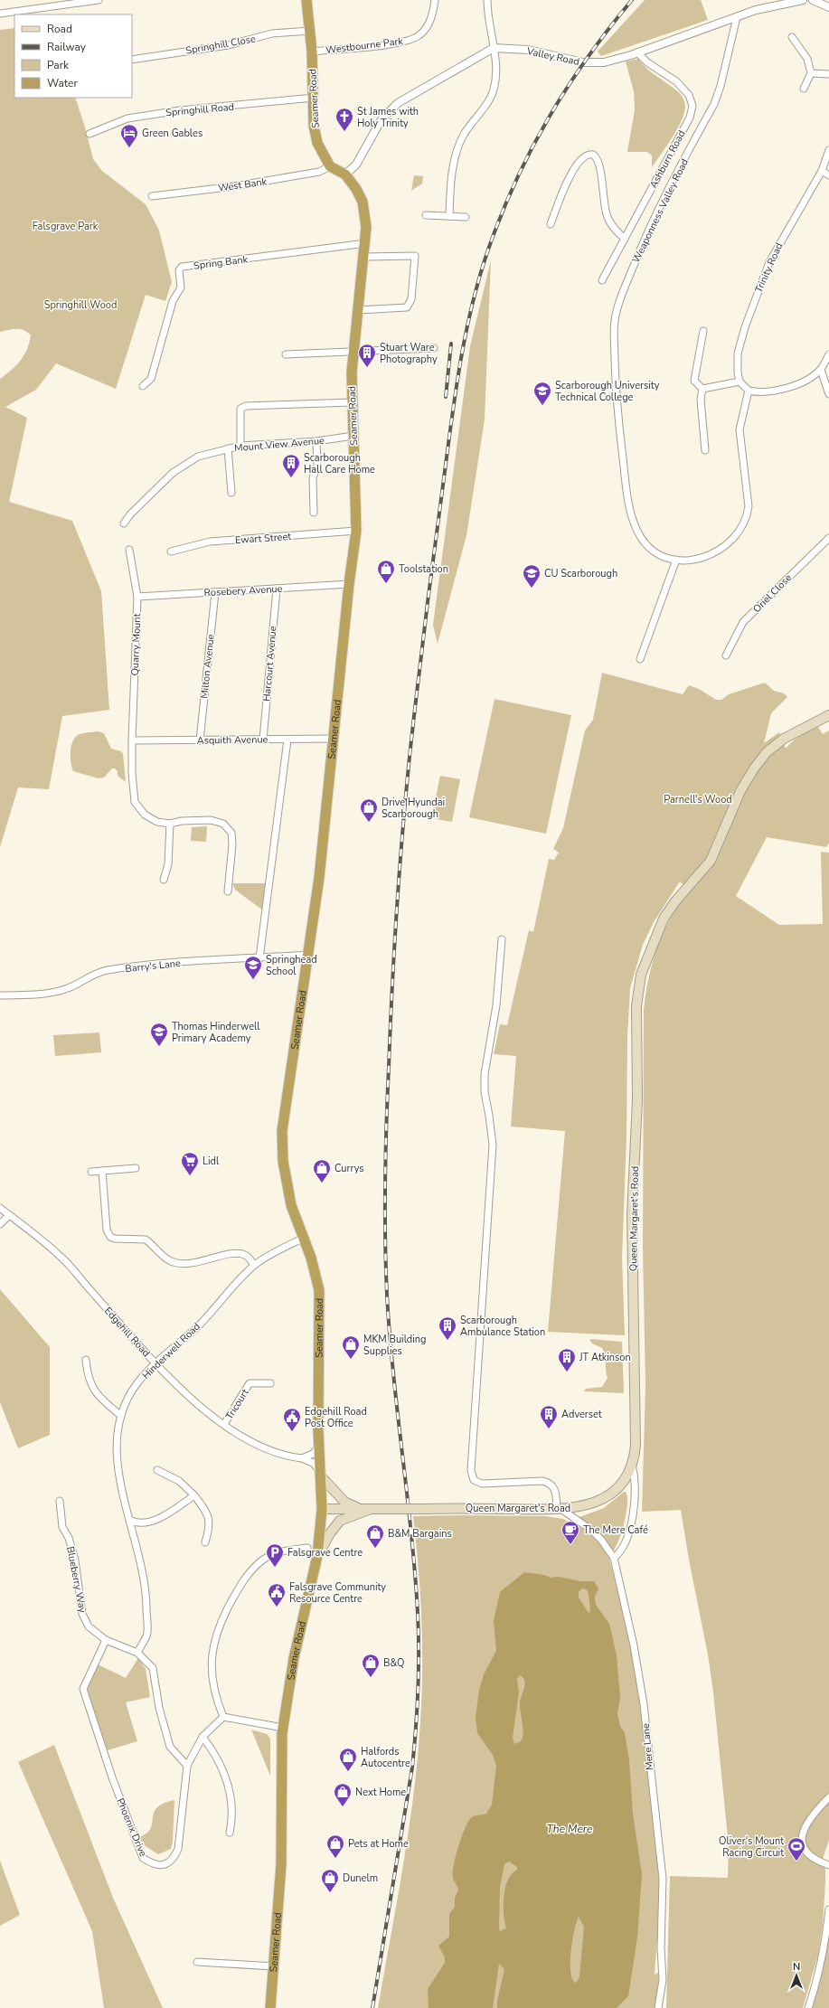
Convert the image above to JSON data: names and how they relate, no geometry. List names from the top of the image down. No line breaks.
{"streets":{"highway":["Seamer Road"],"main road":["Queen Margaret's Road"],"street":["Springhill Close","Westbourne Park","Valley Road","Springhill Road","Ashburn Road","West Bank","Weaponness Valley Road","Spring Bank","Trinity Road","Mount View Avenue","Ewart Street","Rosebery Avenue","Oriel Close","Quarry Mount","Harcourt Avenue","Milton Avenue","Asquith Avenue","Barry's Lane","Edgehill Road","Hinderwell Road","Tricourt","Blueberry Way","Mere Lane","Phoenix Drive"]},"crossings":[["Springhill Close","Seamer Road"],["Westbourne Park","Seamer Road"],["Valley Road","Ashburn Road"],["Valley Road","Weaponness Valley Road"],["Seamer Road","Springhill Road"],["Seamer Road","West Bank"],["Seamer Road","Spring Bank"],["Seamer Road","Mount View Avenue"],["Seamer Road","Ewart Street"],["Seamer Road","Rosebery Avenue"],["Seamer Road","Asquith Avenue"],["Seamer Road","Barry's Lane"],["Seamer Road","Queen Margaret's Road"],["Seamer Road","Edgehill Road"],["Seamer Road","Hinderwell Road"],["Rosebery Avenue","Quarry Mount"],["Rosebery Avenue","Harcourt Avenue"],["Rosebery Avenue","Milton Avenue"],["Quarry Mount","Asquith Avenue"],["Harcourt Avenue","Asquith Avenue"],["Milton Avenue","Asquith Avenue"],["Queen Margaret's Road","Mere Lane"],["Edgehill Road","Hinderwell Road"],["Edgehill Road","Tricourt"],["Hinderwell Road","Blueberry Way"],["Blueberry Way","Phoenix Drive"]],"water":["The Mere"],"parks":["Falsgrave Park","Springhill Wood","Parnell's Wood"],"places":{"church":["St James with Holy Trinity"],"hotel":["Green Gables"],"building":["Stuart Ware Photography","Scarborough Hall Care Home","Scarborough Ambulance Station","JT Atkinson","Adverset"],"school or university":["Scarborough University Technical College","CU Scarborough","Springhead School","Thomas Hinderwell Primary Academy"],"shop":["Toolstation","Drive Hyundai Scarborough","Currys","MKM Building Supplies","B&M Bargains","B&Q","Halfords Autocentre","Next Home","Pets at Home","Dunelm"],"supermarket":["Lidl"],"public building":["Edgehill Road Post Office","Falsgrave Community Resource Centre"],"cafe":["The Mere Café"],"parking":["Falsgrave Centre"],"sports":["Oliver's Mount Racing Circuit"]},"legend":["Road","Railway","Park","Water"],"north":"top"}
